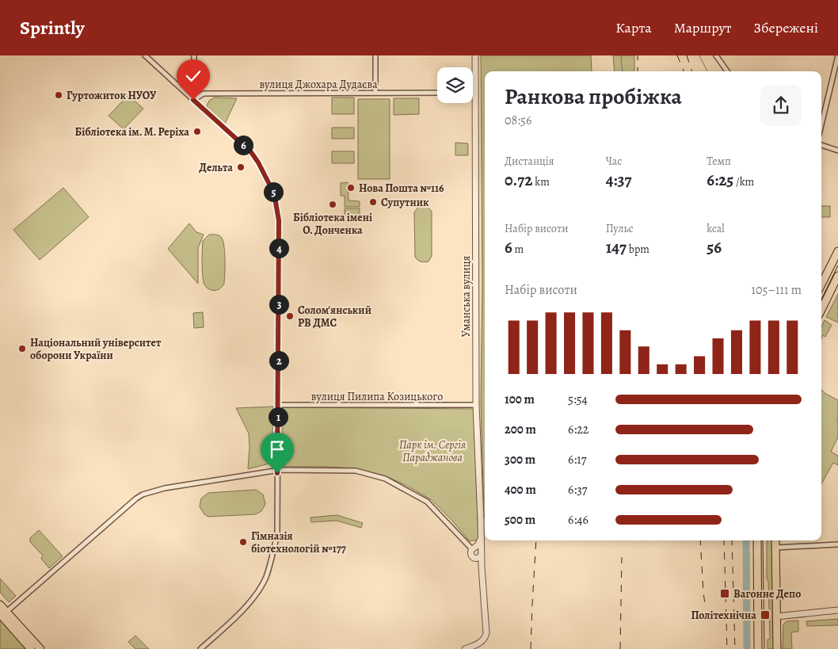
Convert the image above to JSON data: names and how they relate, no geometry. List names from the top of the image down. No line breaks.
{"streets":{"street":["вулиця Джохара Дудаєва","Уманська вулиця","вулиця Пилипа Козицького"]},"crossings":[["Уманська вулиця","вулиця Пилипа Козицького"]],"parks":["Парк ім. Сергія Параджанова"],"places":{"other":["Гуртожиток НУОУ","Бібліотека ім. М. Реріха","Дельта","Нова Пошта №116","Супутник","Бібліотека імені О. Донченка","Солом'янський РВ ДМС","Національний університет оборони України","Гімназія біотехнологій №177"],"transit":["Вагонне Депо","Політехнічна"]},"page":{"header":"Sprintly","nav":["Карта","Маршрут","Збережені"],"heading":["Ранкова пробіжка","08:56"],"pins":["6","5","4","3","2","1"],"stats":[["Дистанція","0.72 km"],["Час","4:37"],["Темп","6:25 /km"],["Набір висоти","6 m"],["Пульс","147 bpm"],["kcal","56"]],"chart":["Набір висоти","105–111 m"],"list":[{"name":"100 m","note":"5:54"},{"name":"200 m","note":"6:22"},{"name":"300 m","note":"6:17"},{"name":"400 m","note":"6:37"},{"name":"500 m","note":"6:46"}]}}
